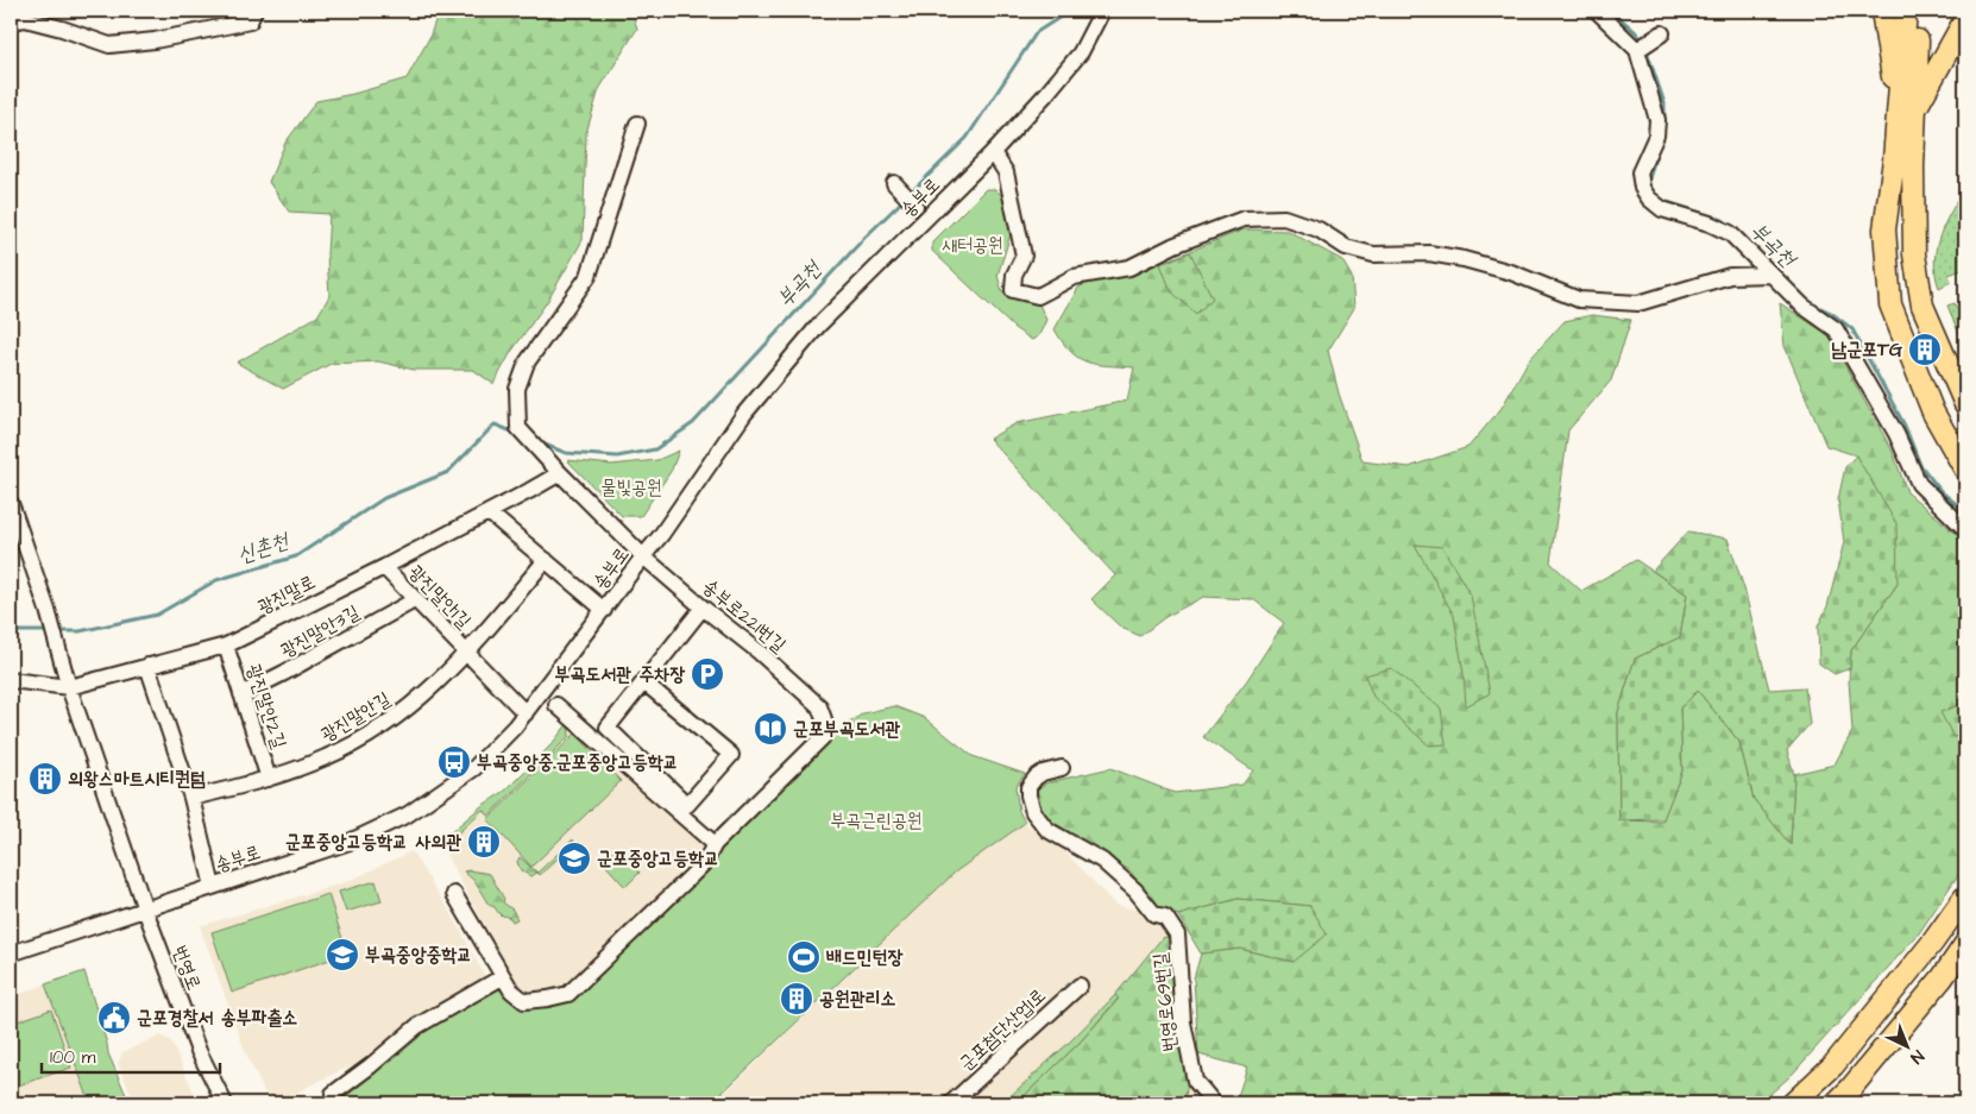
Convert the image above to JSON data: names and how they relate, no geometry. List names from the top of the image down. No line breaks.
{"streets":{"street":["송부로","광진말로","광진말안1길","송부로221번길","광진말안3길","광진말안2길","광진말안길","번영로","번영로69번길","군포첨단산업1로"]},"crossings":[["송부로","광진말안1길"],["송부로","송부로221번길"],["송부로","번영로"],["광진말로","광진말안1길"],["광진말로","송부로221번길"],["광진말로","광진말안2길"],["광진말로","번영로"],["광진말안1길","광진말안3길"],["광진말안1길","광진말안길"],["광진말안3길","광진말안2길"],["광진말안2길","광진말안길"]],"water":["부곡천","신촌천"],"parks":["새터공원","물빛공원","부곡근린공원"],"places":{"building":["남군포TG","의왕스마트시티퀀텀","군포중앙고등학교 사의관","공원관리소"],"parking":["부곡도서관 주차장"],"library":["군포부곡도서관"],"bus stop":["부곡중앙중.군포중앙고등학교"],"school or university":["군포중앙고등학교","부곡중앙중학교"],"sports":["배드민턴장"],"public building":["군포경찰서 송부파출소"]},"scale_bar":"100 m","north":"bottom right"}
